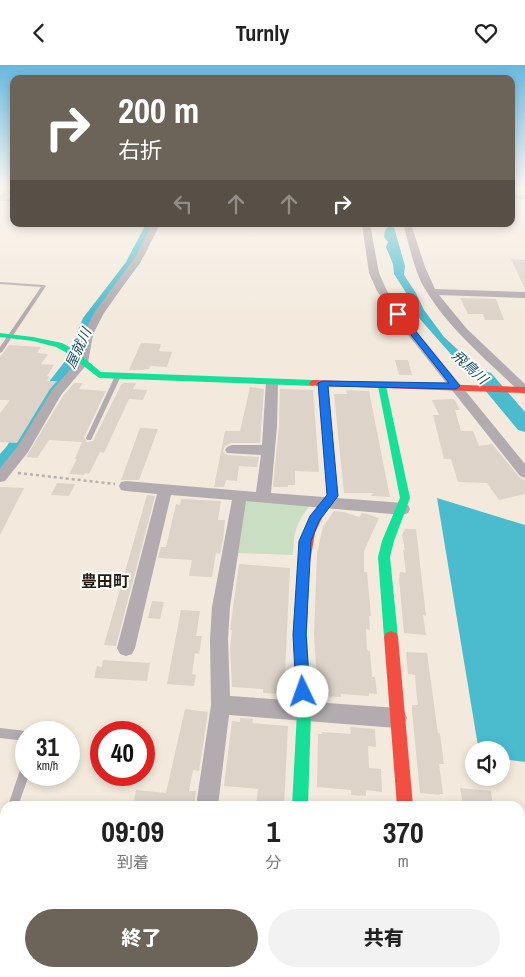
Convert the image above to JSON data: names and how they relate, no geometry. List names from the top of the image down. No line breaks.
{"districts":["豊田町"],"water":["屋就川","飛鳥川"],"page":{"header":"Turnly","turn":["200 m","右折"],"speed":"31 km/h","limit":"40","eta":["09:09","到着","1","分","370","m"],"buttons":["終了","共有"]}}
